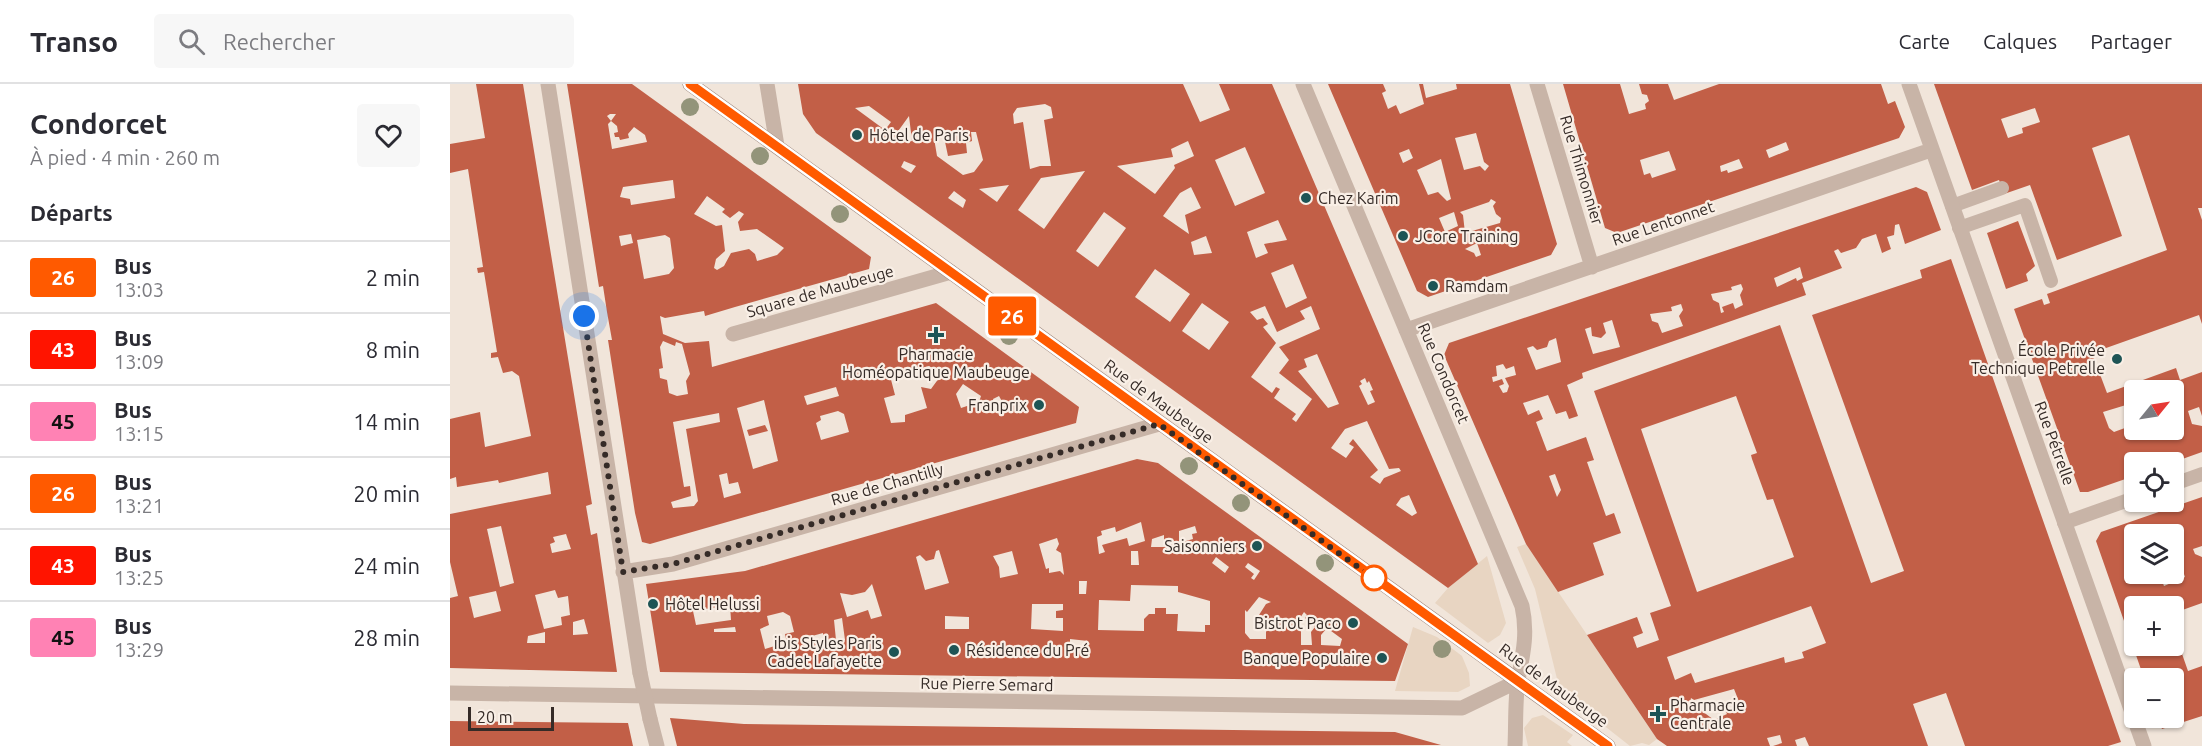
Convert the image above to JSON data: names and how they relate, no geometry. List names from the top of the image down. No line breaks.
{"streets":{"main road":["Rue de Maubeuge"],"street":["Rue Thimonnier","Rue Lentonnet","Square de Maubeuge","Rue Condorcet","Rue Pétrelle","Rue de Chantilly","Rue Pierre Semard"]},"crossings":[["Rue Thimonnier","Rue Lentonnet"],["Rue Lentonnet","Rue Condorcet"],["Rue Lentonnet","Rue Pétrelle"],["Square de Maubeuge","Rue de Maubeuge"],["Rue Condorcet","Rue de Maubeuge"],["Rue Condorcet","Rue Pierre Semard"],["Rue de Maubeuge","Rue de Chantilly"],["Rue de Maubeuge","Rue Pierre Semard"]],"places":{"other":["Hôtel de Paris","Chez Karim","JCore Training","Ramdam","École Privée Technique Petrelle","Franprix","Saisonniers","Hôtel Helussi","Bistrot Paco","Résidence du Pré","ibis Styles Paris Cadet Lafayette","Banque Populaire"],"health":["Pharmacie Homéopatique Maubeuge","Pharmacie Centrale"]},"lines":["bus line 26"],"scale_bar":"20 m","north":"top right","page":{"header":"Transo","search":"Rechercher","nav":["Carte","Calques","Partager"],"heading":[["Condorcet","À pied · 4 min · 260 m"],"Départs"],"on_map":"26","list":[{"mark":"26","name":"Bus","note":"13:03","value":"2 min"},{"mark":"43","name":"Bus","note":"13:09","value":"8 min"},{"mark":"45","name":"Bus","note":"13:15","value":"14 min"},{"mark":"26","name":"Bus","note":"13:21","value":"20 min"},{"mark":"43","name":"Bus","note":"13:25","value":"24 min"},{"mark":"45","name":"Bus","note":"13:29","value":"28 min"}],"map_buttons":["+","−"],"scale":"20 m"}}
